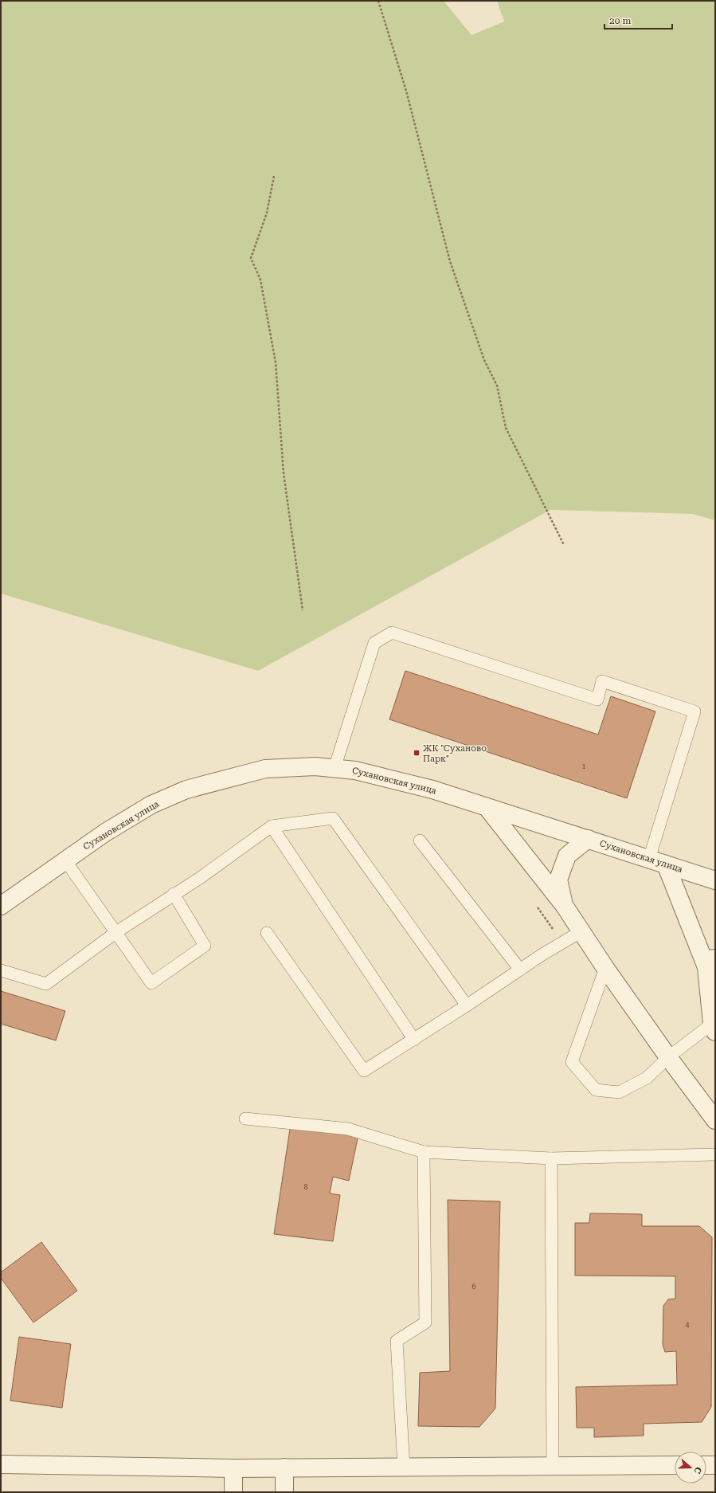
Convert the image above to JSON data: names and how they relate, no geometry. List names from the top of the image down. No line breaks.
{"streets":{"street":["Сухановская улица"]},"places":{"transit":["ЖК \"Суханово Парк\""]},"house_numbers":["1","8","6","4"],"scale_bar":"20 m","north":"right"}
